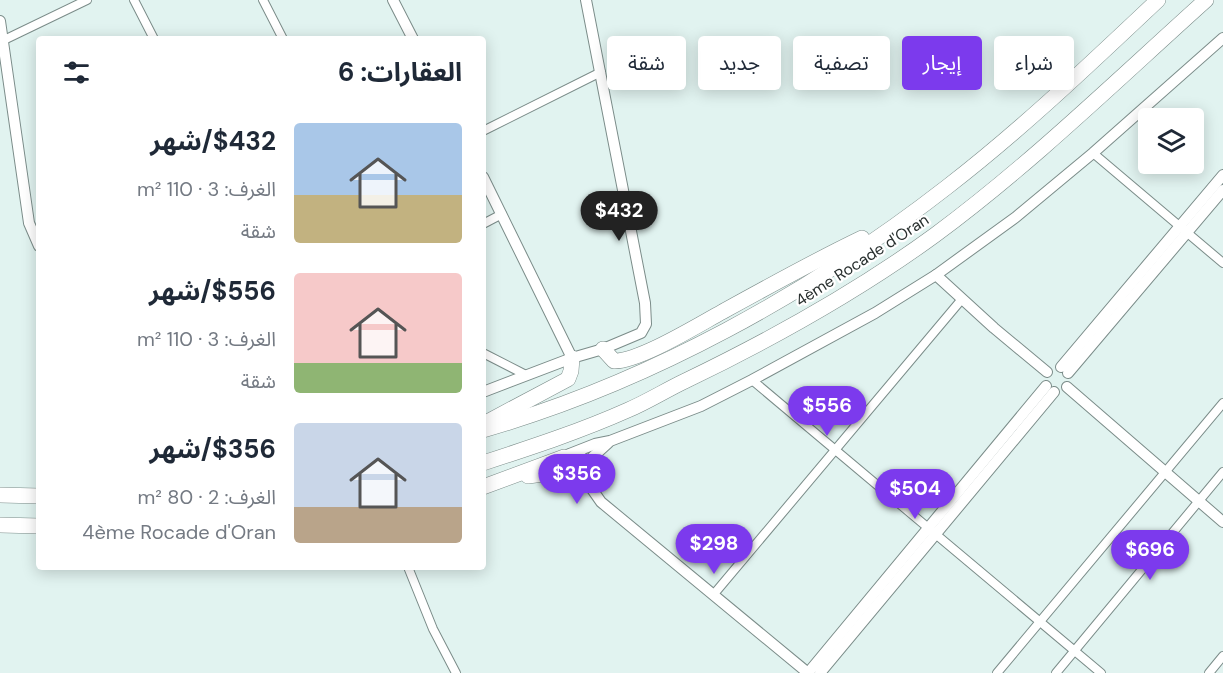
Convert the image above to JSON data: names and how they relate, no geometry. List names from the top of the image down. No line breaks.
{"streets":{"highway":["4ème Rocade d'Oran"]},"page":{"chip":["شراء","إيجار","تصفية","جديد","شقة"],"heading":"العقارات: 6","list":[{"name":"$432/شهر","note":"الغرف: 3 · 110 m² · شقة"},{"name":"$556/شهر","note":"الغرف: 3 · 110 m² · شقة"},{"name":"$356/شهر","note":"الغرف: 2 · 80 m² · 4ème Rocade d'Oran"}],"price":["$432","$556","$356","$504","$298","$696"]}}
